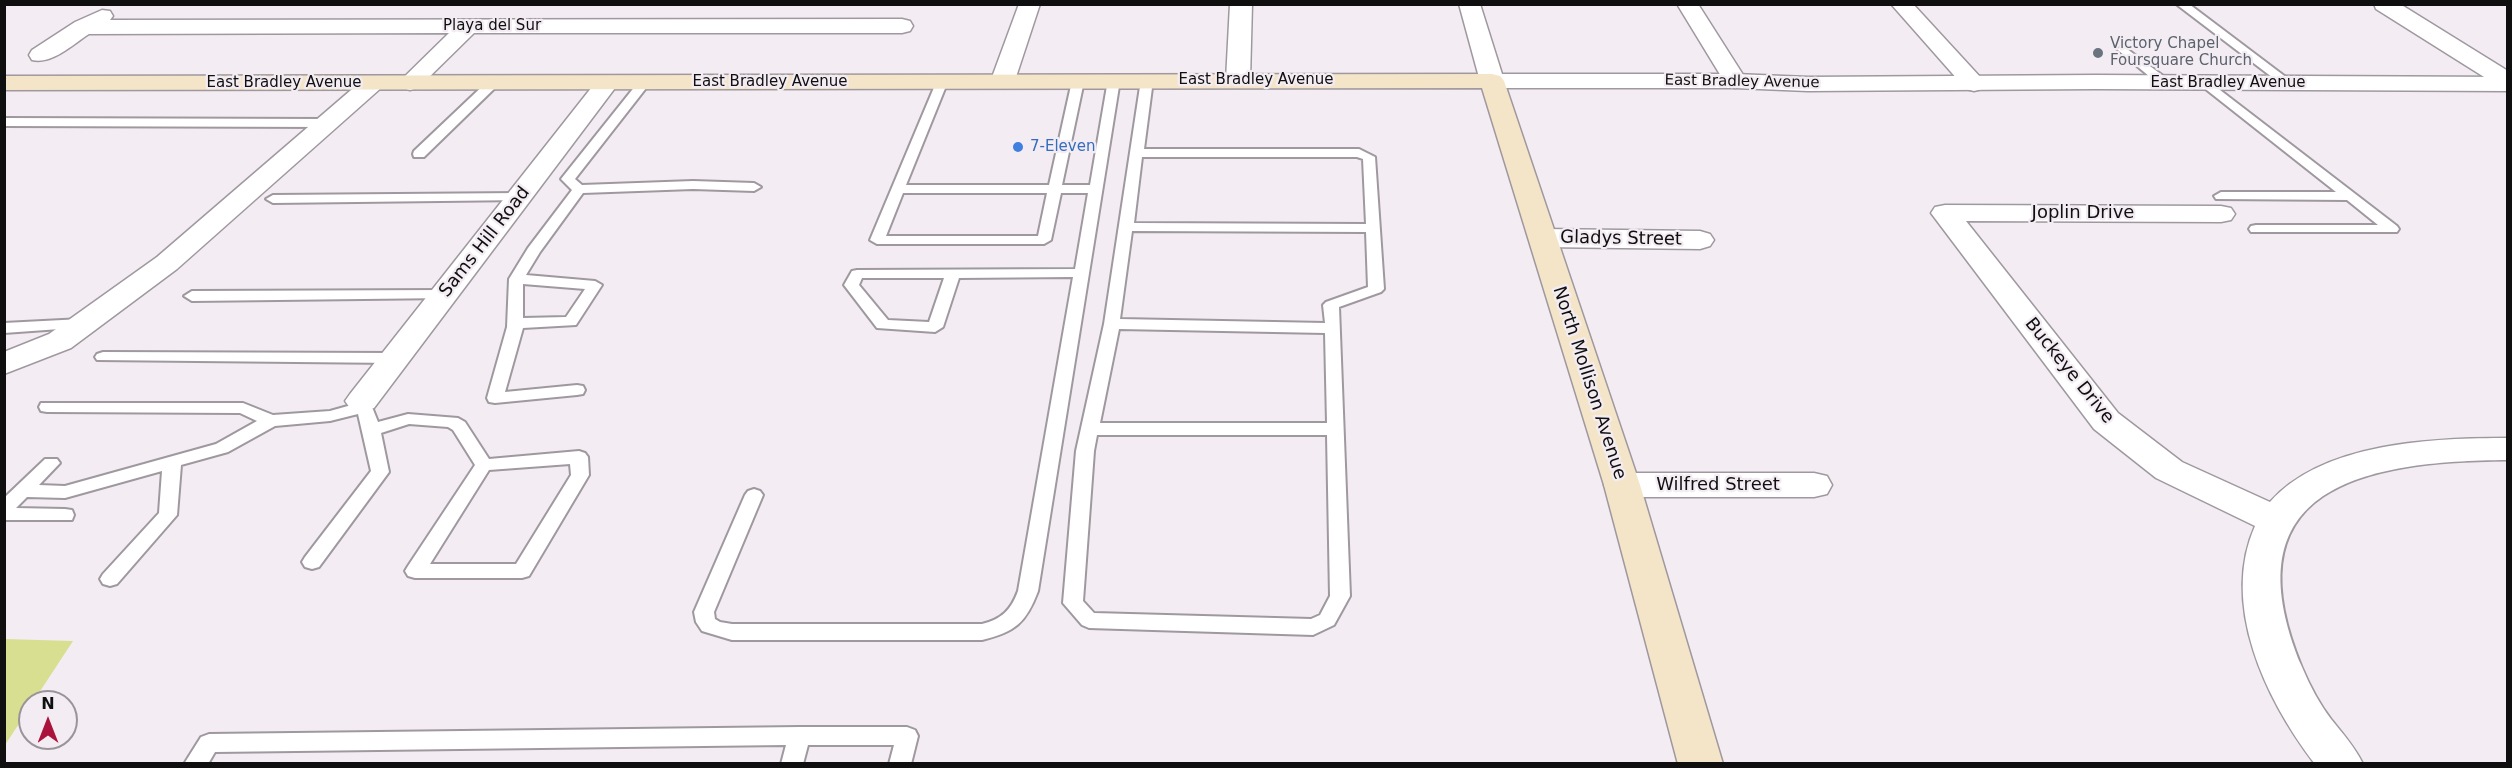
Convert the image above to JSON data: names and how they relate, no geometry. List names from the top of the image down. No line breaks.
{"streets":{"main road":["East Bradley Avenue","North Mollison Avenue"],"street":["Playa del Sur","Joplin Drive","Gladys Street","Sams Hill Road","Buckeye Drive","Wilfred Street"]},"crossings":[["East Bradley Avenue","Sams Hill Road"],["East Bradley Avenue","North Mollison Avenue"],["Joplin Drive","Buckeye Drive"],["Gladys Street","North Mollison Avenue"],["North Mollison Avenue","Wilfred Street"]],"places":["Victory Chapel Foursquare Church","7-Eleven"],"north":"top"}
